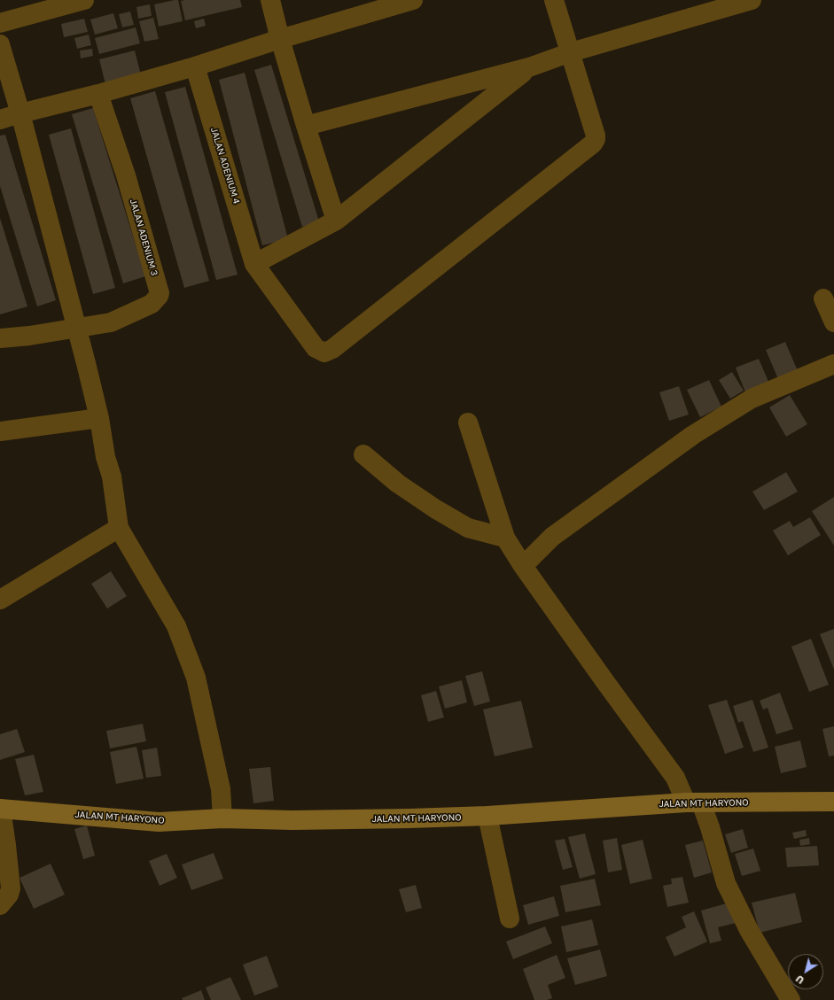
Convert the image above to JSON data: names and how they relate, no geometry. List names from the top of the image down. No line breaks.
{"streets":{"main road":["JALAN MT HARYONO"],"street":["JALAN ADENIUM 4","JALAN ADENIUM 3"]},"north":"bottom left"}
